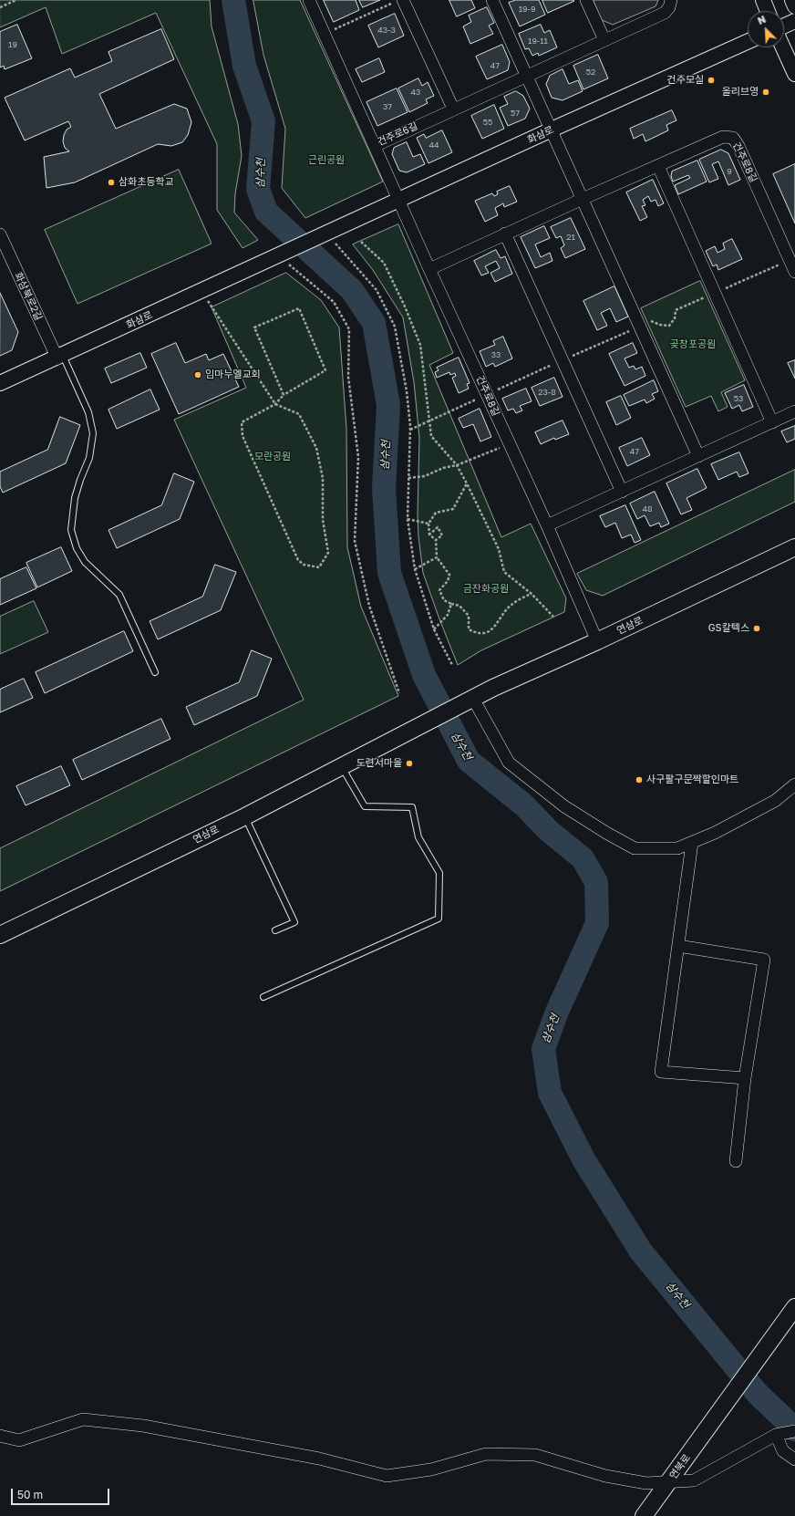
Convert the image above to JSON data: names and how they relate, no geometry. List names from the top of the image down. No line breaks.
{"streets":{"main road":["연삼로","연북로"],"street":["건주로6길","화삼로","건주로8길","화삼북로2길"]},"crossings":[["화삼로","화삼북로2길"],["건주로8길","연삼로"]],"water":["삼수천"],"parks":["근린공원","곶창포공원","모란공원","금잔화공원"],"places":["건주모실","올리브영","삼화초등학교","임마누엘교회","GS칼텍스","도련서마을","사구팔구문짝할인마트"],"house_numbers":["19-9","43-3","19-11","19","47","52","43","37","57","55","44","9","21","33","23-8","53","47","48"],"scale_bar":"50 m","north":"top left"}
